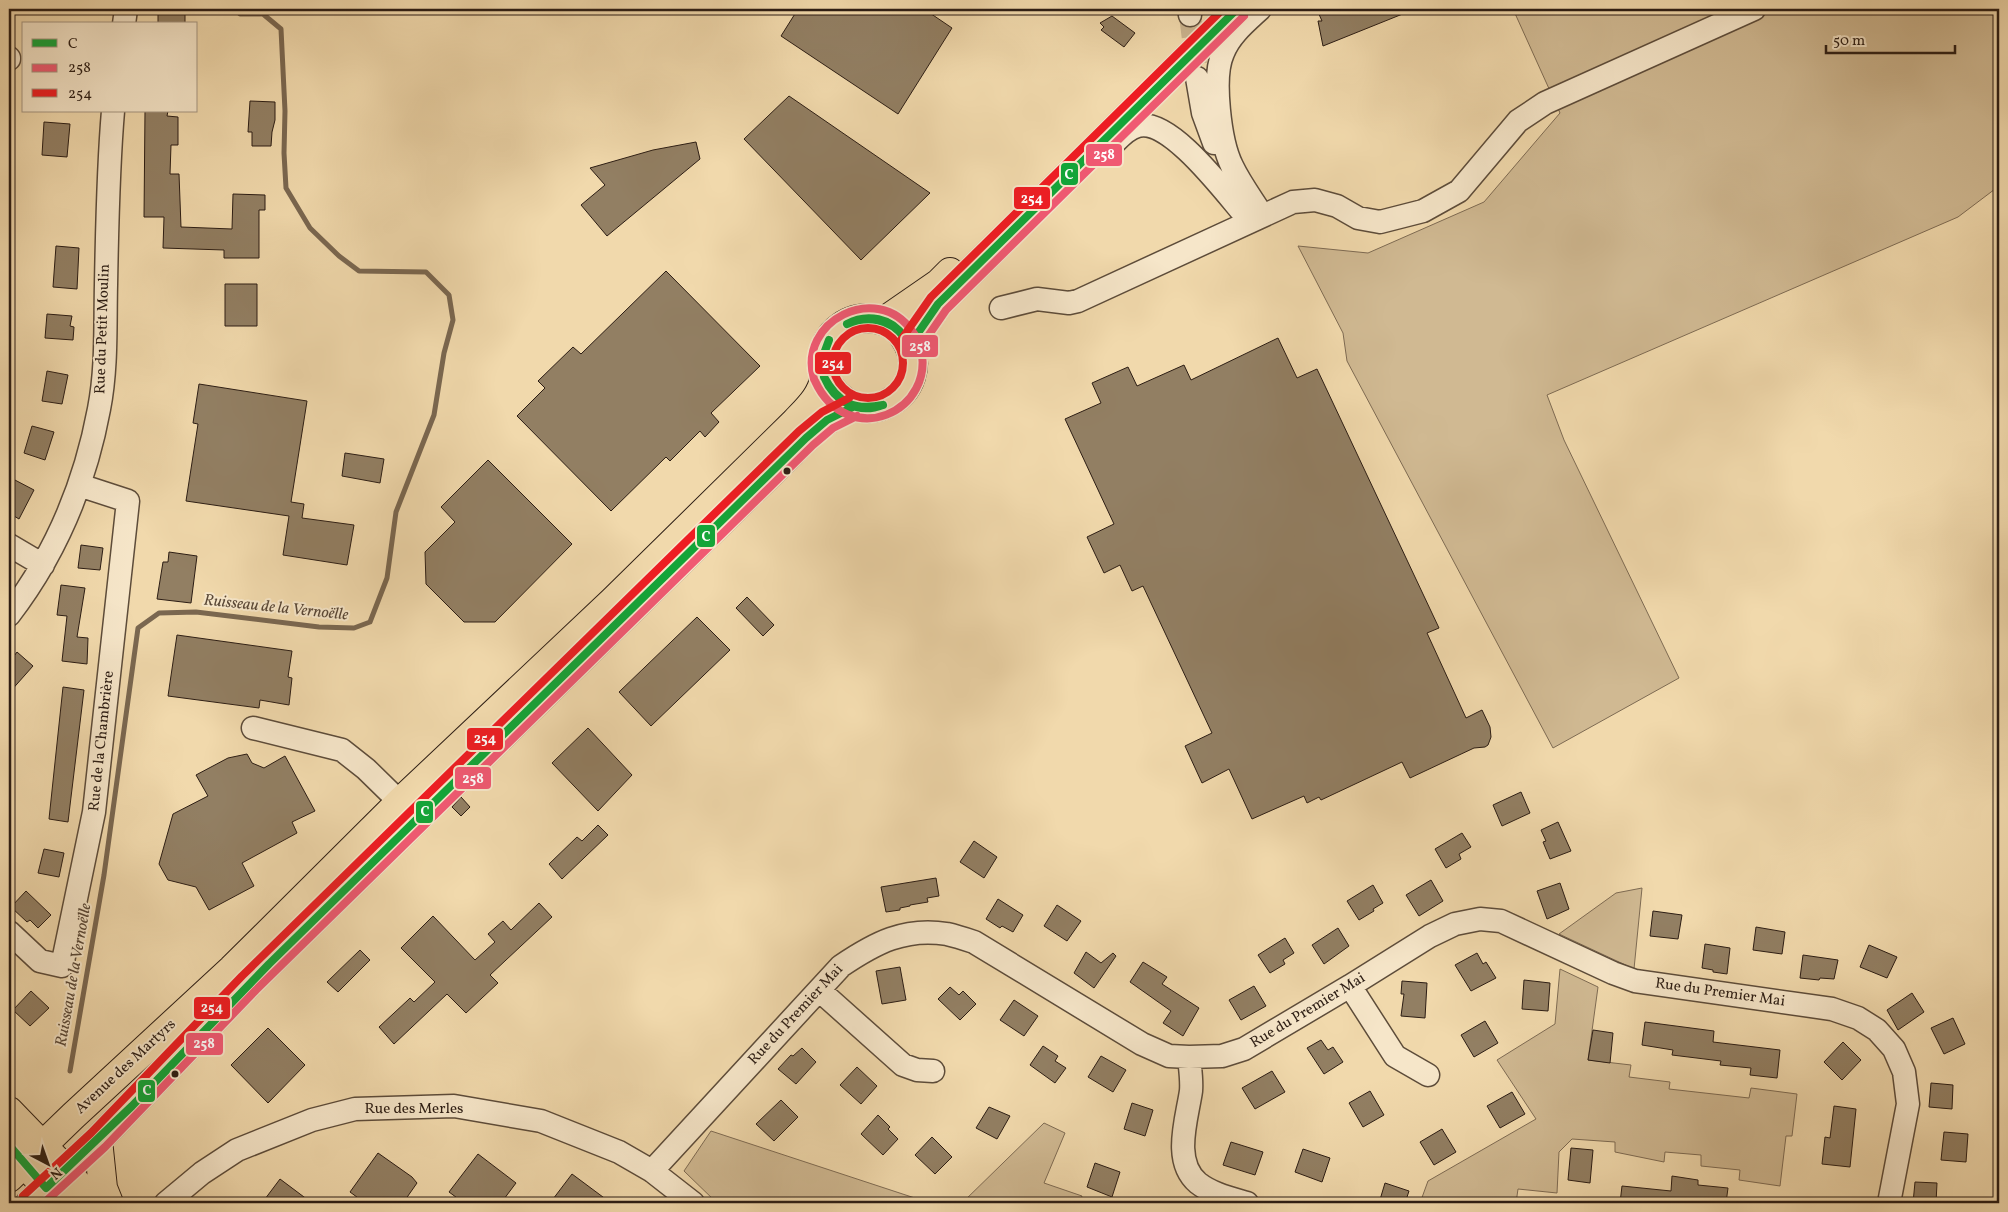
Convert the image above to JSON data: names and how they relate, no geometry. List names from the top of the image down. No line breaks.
{"streets":{"main road":["Avenue des Martyrs"],"street":["Rue du Petit Moulin","Rue de la Chambrière","Rue du Premier Mai","Rue des Merles"]},"crossings":[["Rue du Petit Moulin","Rue de la Chambrière"],["Rue du Premier Mai","Rue des Merles"]],"water":["Ruisseau de la Vernoëlle"],"lines":["transit line C","transit line 254","transit line 258"],"legend":["C","258","254"],"scale_bar":"50 m","north":"bottom right"}
